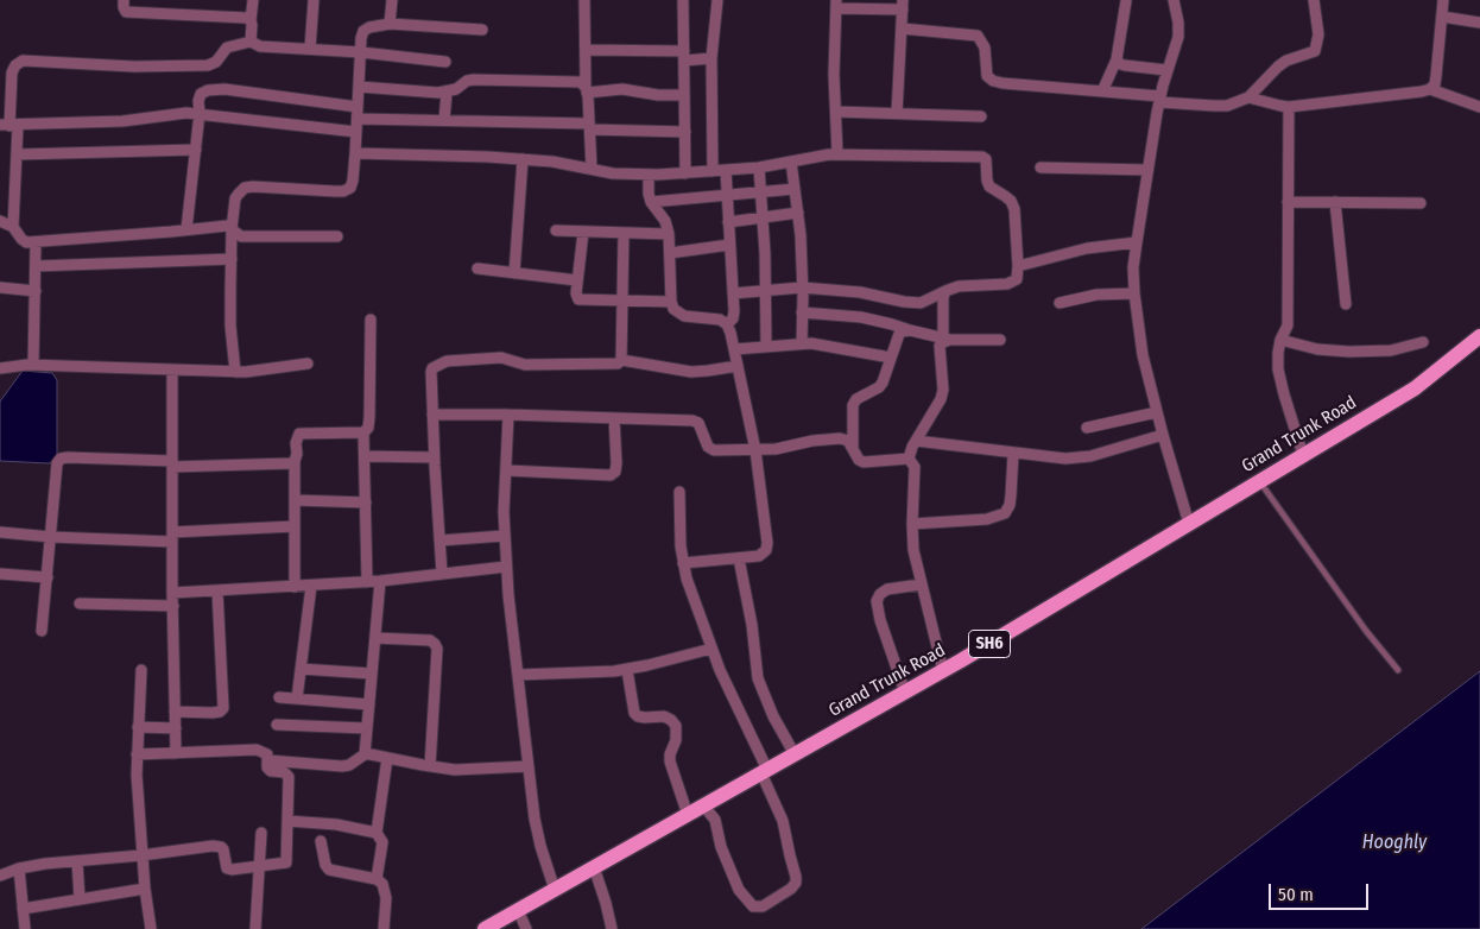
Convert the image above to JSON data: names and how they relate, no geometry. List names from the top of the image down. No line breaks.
{"streets":{"main road":["Grand Trunk Road","SH6"]},"water":["Hooghly"],"scale_bar":"50 m"}
